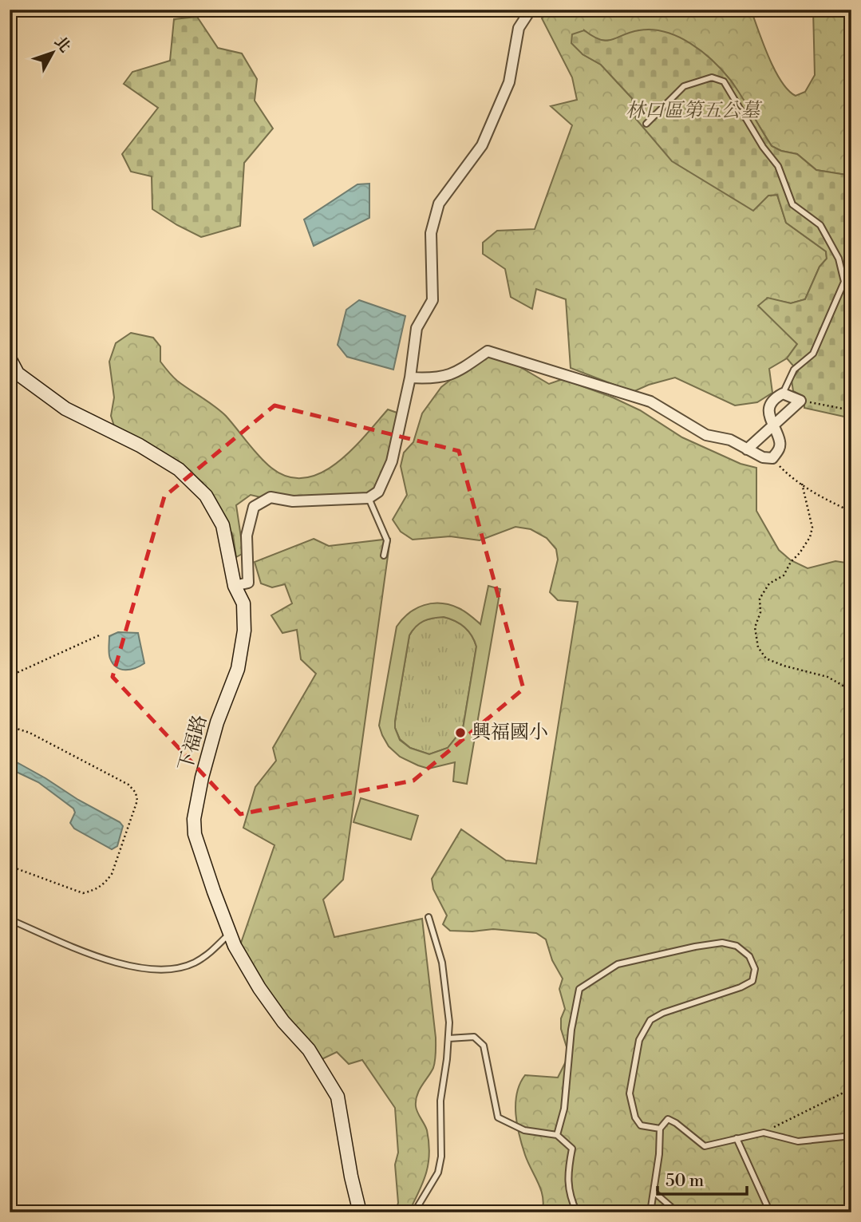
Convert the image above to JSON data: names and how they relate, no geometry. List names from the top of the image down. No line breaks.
{"streets":{"main road":["下福路"]},"parks":["林口區第五公墓"],"places":["興福國小"],"scale_bar":"50 m","north":"top right"}
